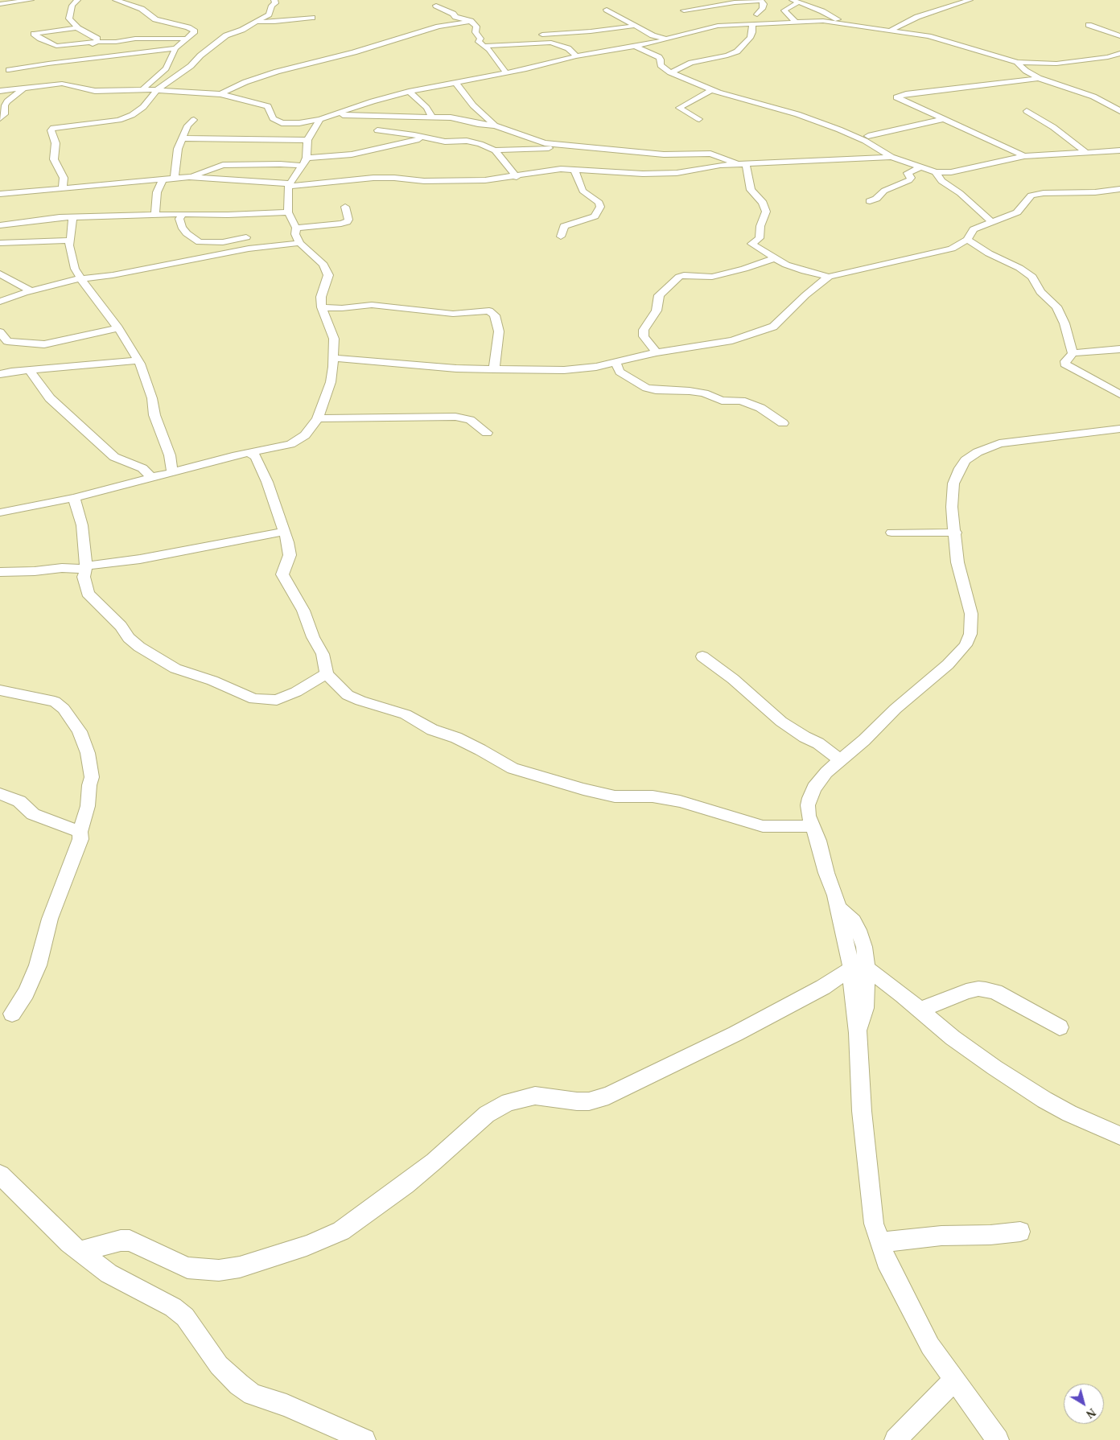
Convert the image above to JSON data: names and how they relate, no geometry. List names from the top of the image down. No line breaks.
{"north":"bottom right"}
